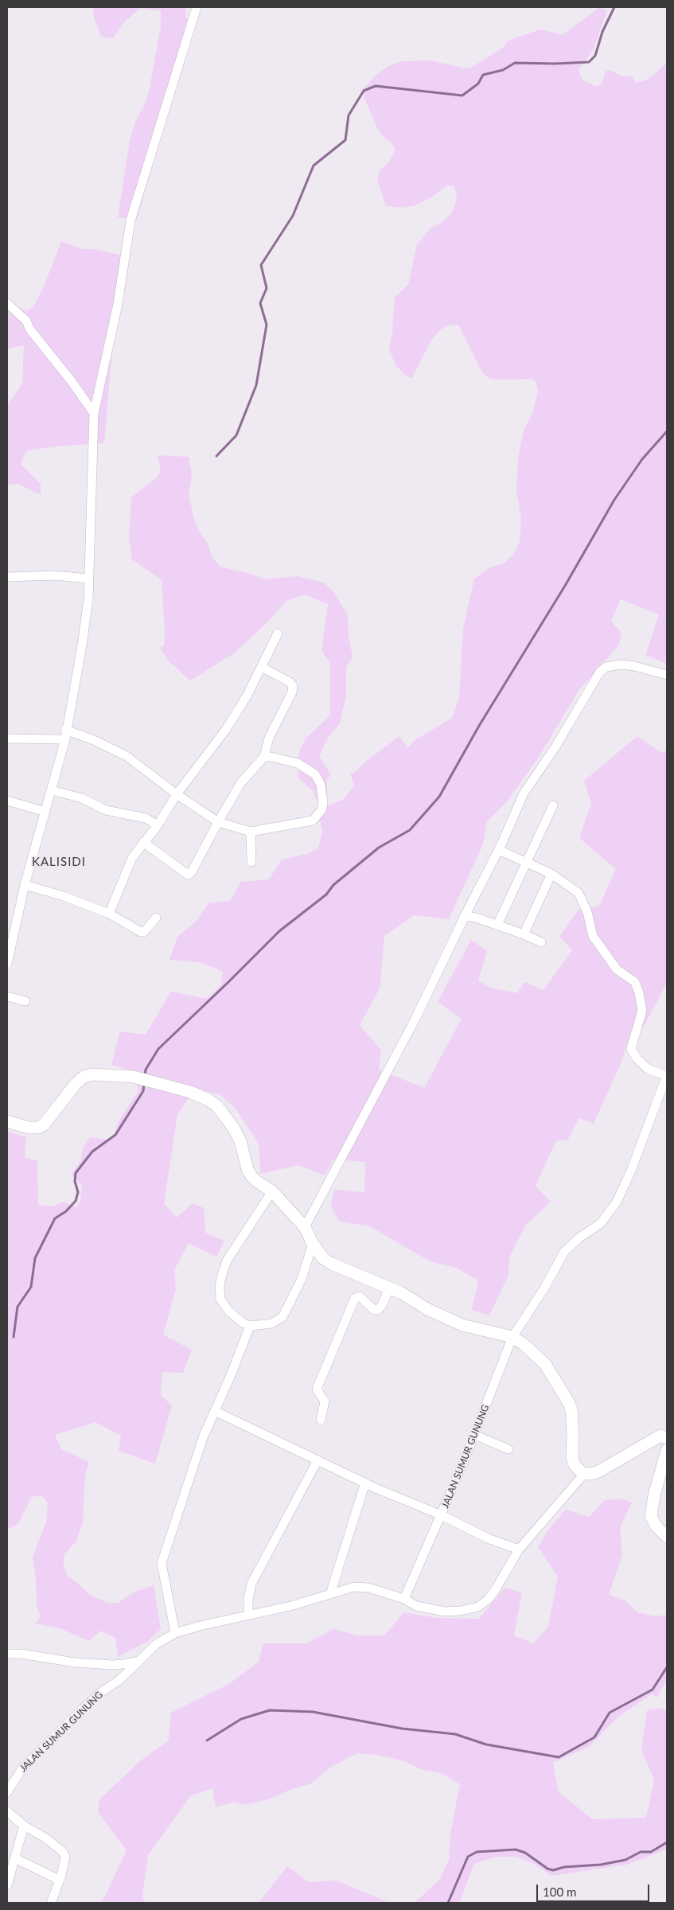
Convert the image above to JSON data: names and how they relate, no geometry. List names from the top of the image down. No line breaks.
{"streets":{"street":["JALAN SUMUR GUNUNG"]},"districts":["KALISIDI"],"scale_bar":"100 m"}
